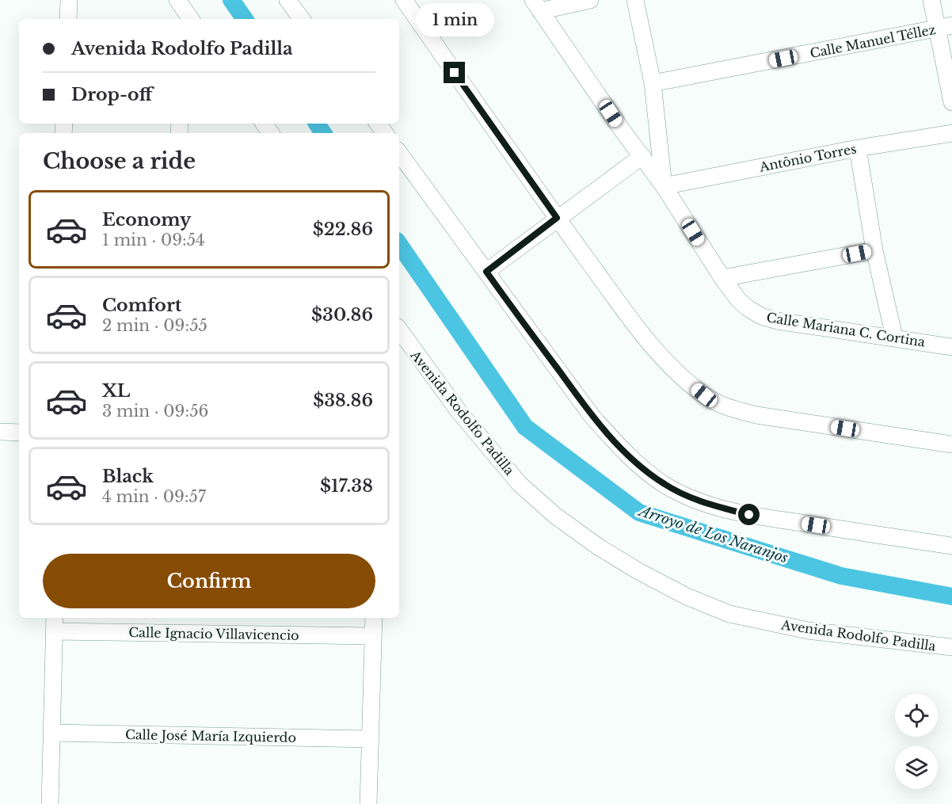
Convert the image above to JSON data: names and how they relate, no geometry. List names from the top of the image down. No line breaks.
{"streets":{"street":["Calle Manuel Téllez","Antônio Torres","Calle Mariana C. Cortina","Avenida Rodolfo Padilla","Calle Ignacio Villavicencio","Calle José María Izquierdo"]},"crossings":[["Antônio Torres","Calle Mariana C. Cortina"]],"water":["Arroyo de Los Naranjos"],"page":{"bubble":"1 min","banner":["Avenida Rodolfo Padilla","Drop-off"],"heading":"Choose a ride","list":[{"name":"Economy","note":"1 min · 09:54","value":"$22.86"},{"name":"Comfort","note":"2 min · 09:55","value":"$30.86"},{"name":"XL","note":"3 min · 09:56","value":"$38.86"},{"name":"Black","note":"4 min · 09:57","value":"$17.38"}],"buttons":"Confirm"}}
